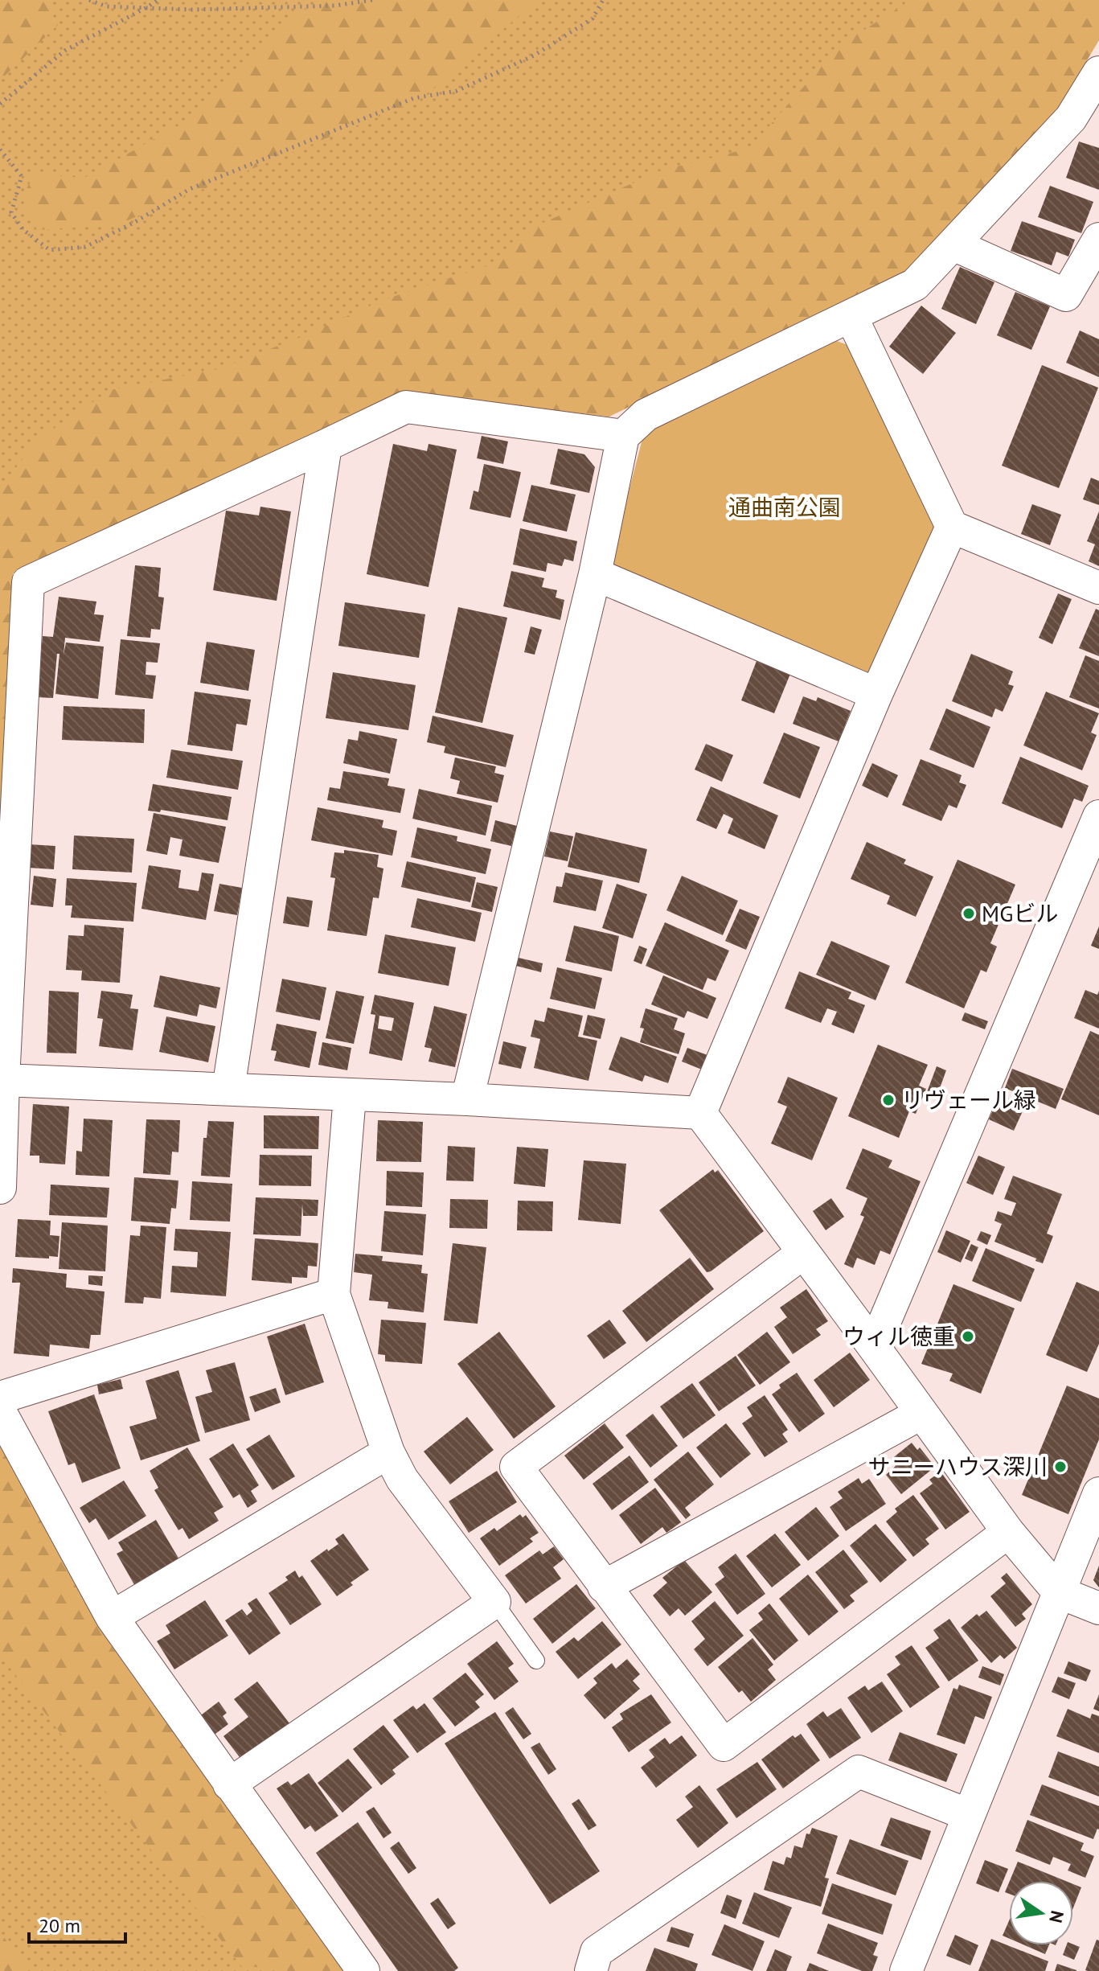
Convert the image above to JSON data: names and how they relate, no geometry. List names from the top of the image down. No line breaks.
{"parks":["通曲南公園"],"places":["MGビル","リヴェール緑","ウィル徳重","サニーハウス深川"],"scale_bar":"20 m","north":"right"}
